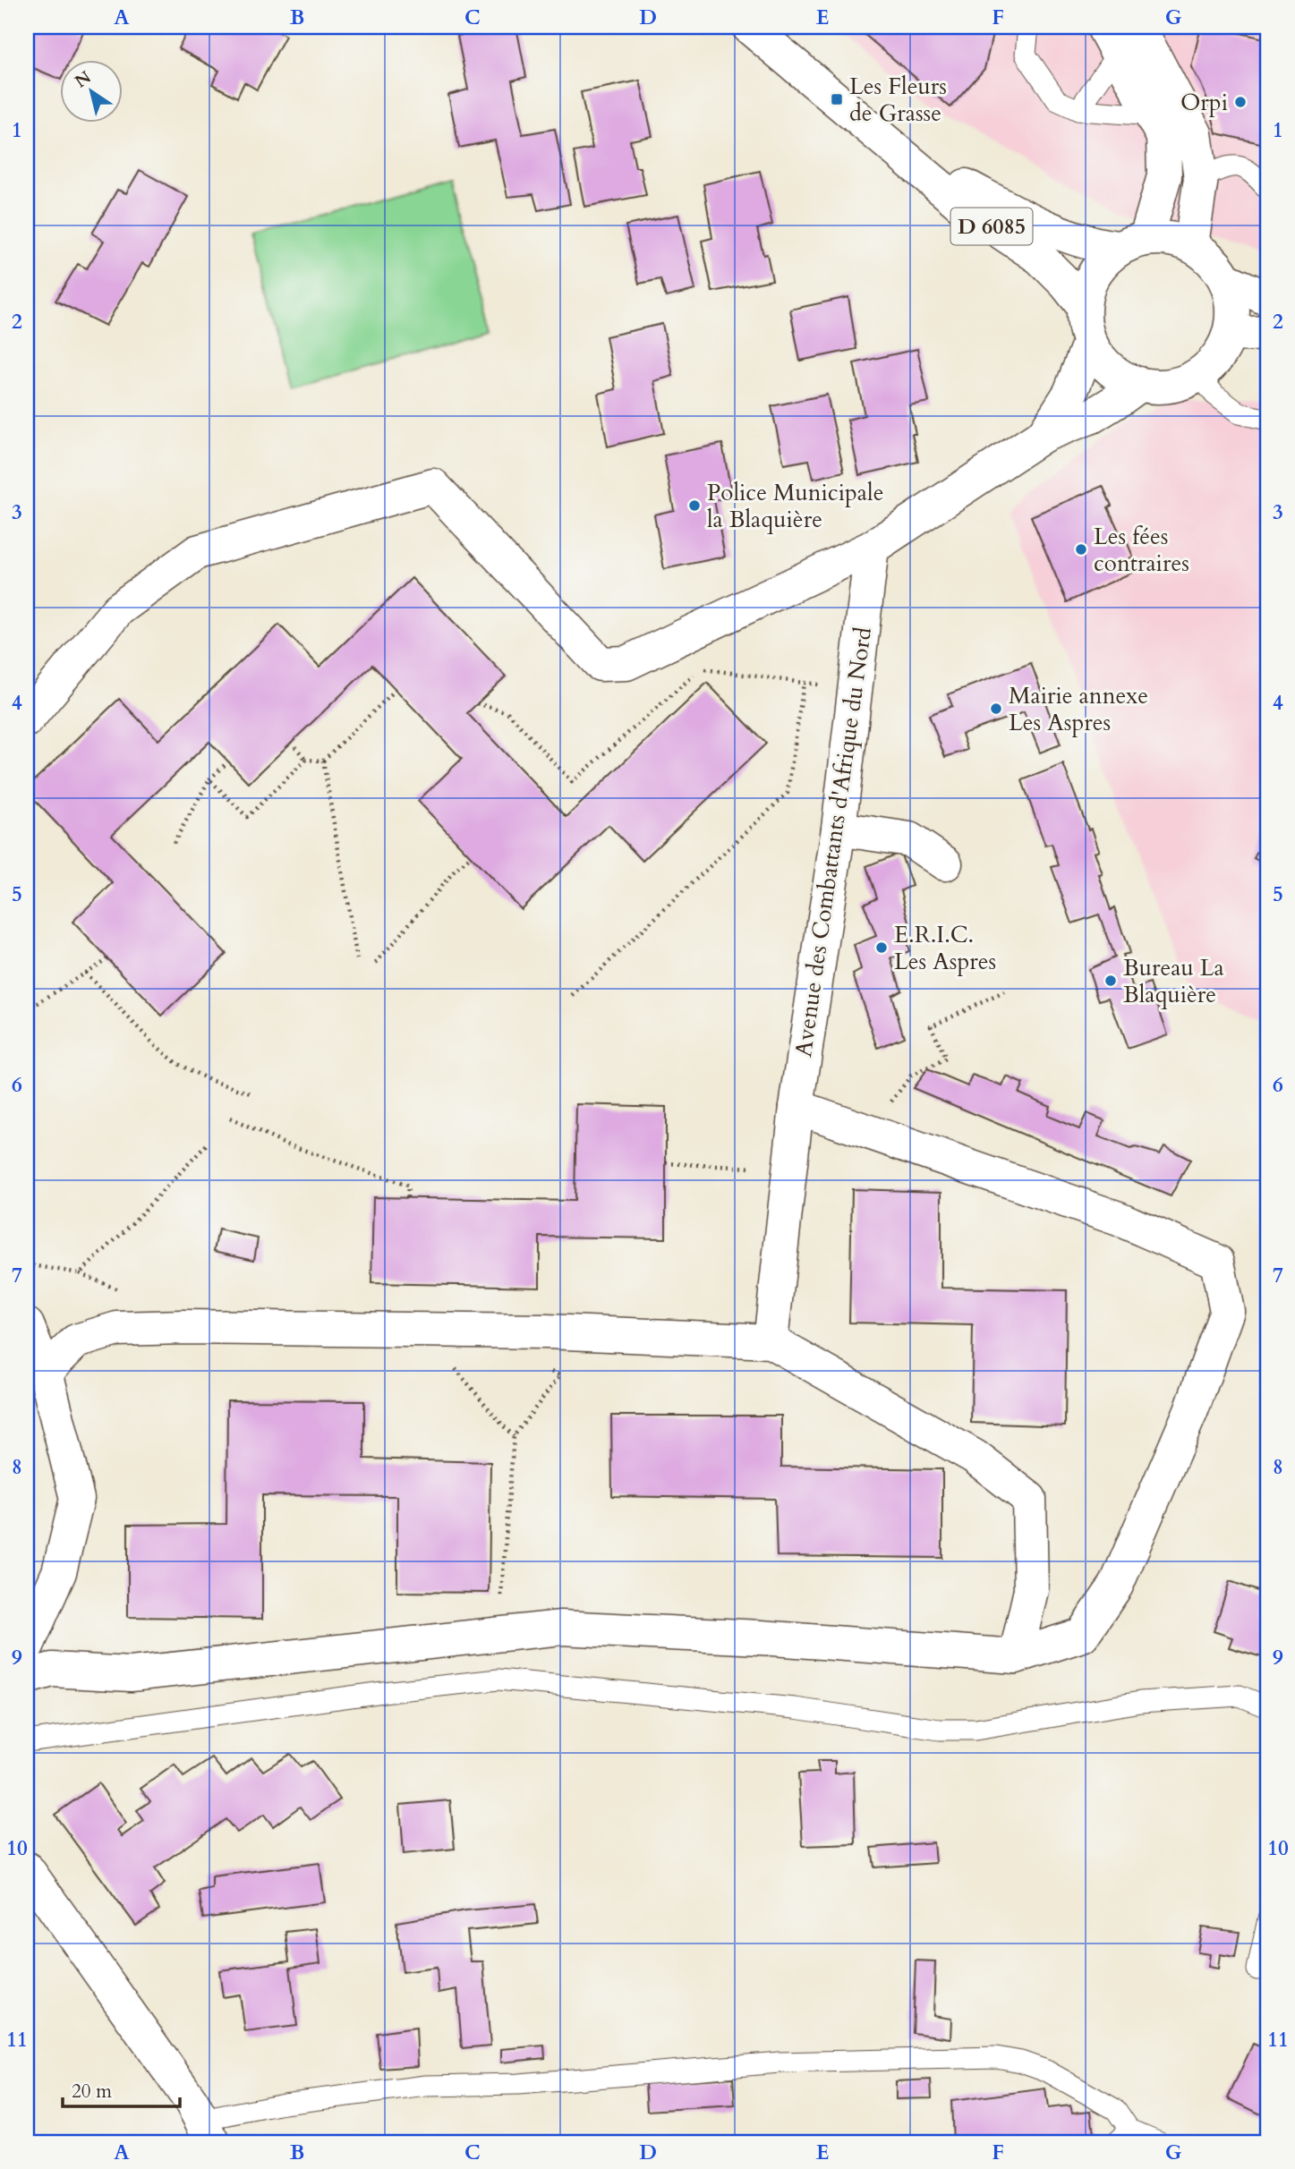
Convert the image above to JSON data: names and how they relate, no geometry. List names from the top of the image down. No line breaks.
{"streets":{"street":["D 6085","Avenue des Combattants d'Afrique du Nord"]},"places":{"transit":["Les Fleurs de Grasse"],"other":["Orpi","Police Municipale la Blaquière","Les fées contraires","Mairie annexe Les Aspres","E.R.I.C. Les Aspres","Bureau La Blaquière"]},"scale_bar":"20 m","north":"top left","grid":{"columns":["A","B","C","D","E","F","G"],"rows":["1","2","3","4","5","6","7","8","9","10","11"]}}
